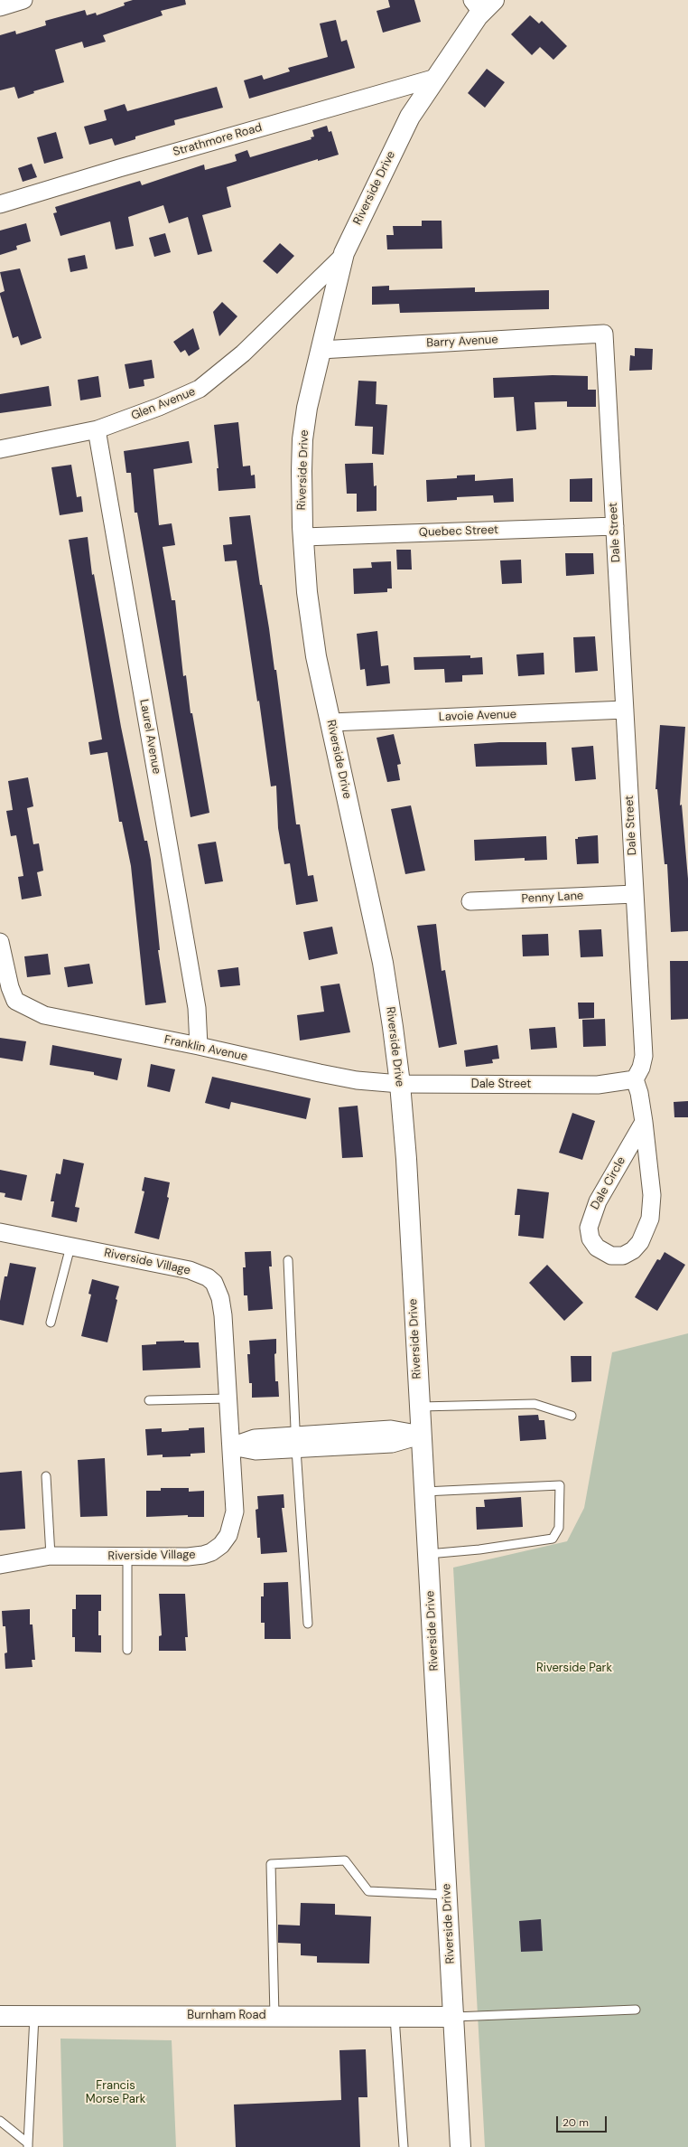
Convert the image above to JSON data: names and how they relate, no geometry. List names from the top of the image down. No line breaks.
{"streets":{"main road":["Riverside Drive","Burnham Road"],"street":["Strathmore Road","Barry Avenue","Glen Avenue","Quebec Street","Dale Street","Lavoie Avenue","Laurel Avenue","Penny Lane","Franklin Avenue","Dale Circle","Riverside Village"]},"crossings":[["Strathmore Road","Riverside Drive"],["Riverside Drive","Barry Avenue"],["Riverside Drive","Glen Avenue"],["Riverside Drive","Quebec Street"],["Riverside Drive","Dale Street"],["Riverside Drive","Lavoie Avenue"],["Riverside Drive","Franklin Avenue"],["Riverside Drive","Burnham Road"],["Barry Avenue","Dale Street"],["Glen Avenue","Laurel Avenue"],["Quebec Street","Dale Street"],["Dale Street","Lavoie Avenue"],["Dale Street","Penny Lane"],["Dale Street","Franklin Avenue"],["Dale Street","Dale Circle"],["Laurel Avenue","Franklin Avenue"]],"parks":["Riverside Park","Francis Morse Park"],"scale_bar":"20 m"}
